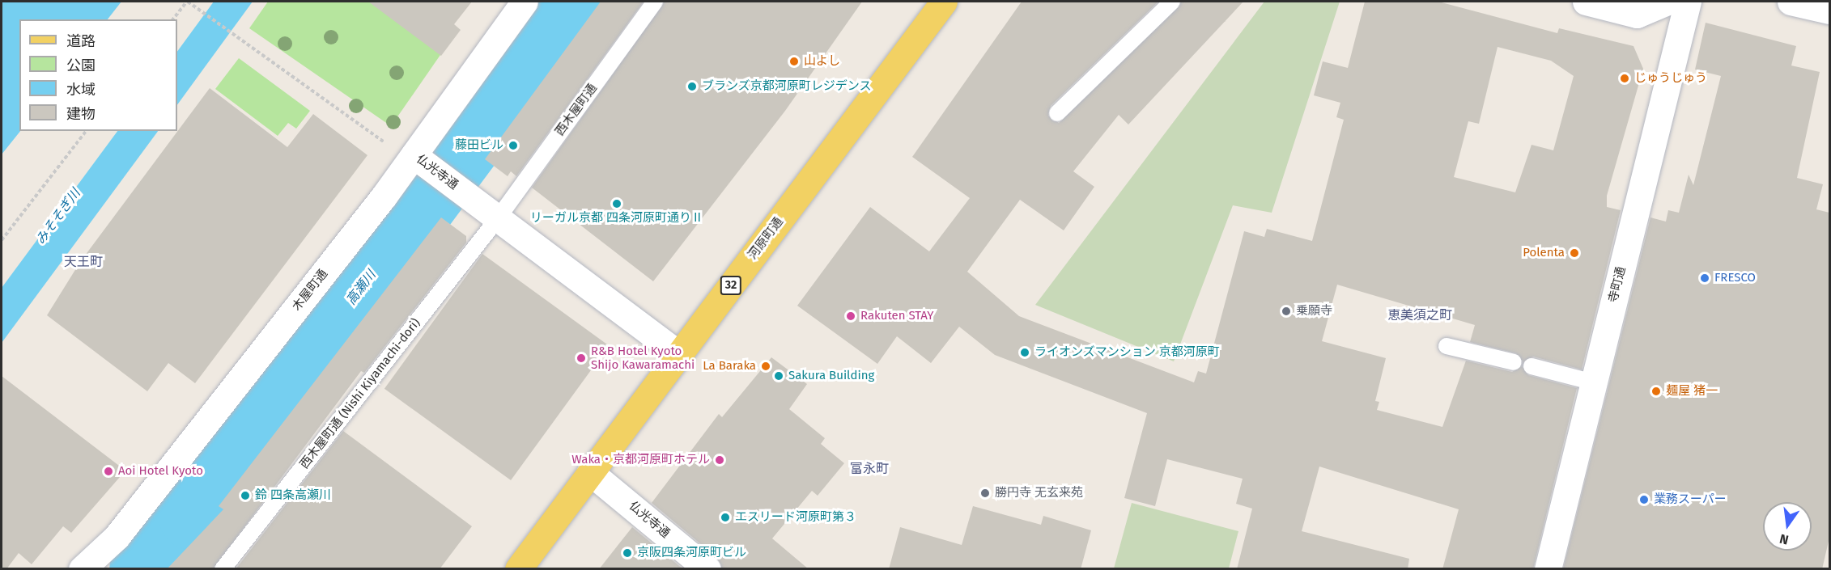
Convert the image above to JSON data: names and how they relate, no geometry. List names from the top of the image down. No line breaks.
{"streets":{"main road":["河原町通","32"],"street":["仏光寺通","寺町通","木屋町通"],"lane":["西木屋町通","西木屋町通 (Nishi Kiyamachi-dori)"]},"crossings":[["西木屋町通","仏光寺通"],["西木屋町通","西木屋町通 (Nishi Kiyamachi-dori)"],["仏光寺通","河原町通"],["仏光寺通","木屋町通"],["仏光寺通","西木屋町通 (Nishi Kiyamachi-dori)"]],"districts":["天王町","恵美須之町","富永町"],"water":["みそそぎ川","高瀬川"],"places":["山よし","じゅうじゅう","ブランズ京都河原町レジデンス","藤田ビル","リーガル京都 四条河原町通りⅡ","Polenta","FRESCO","乗願寺","Rakuten STAY","ライオンズマンション 京都河原町","R&B Hotel Kyoto Shijo Kawaramachi","La Baraka","Sakura Building","麺屋 猪一","Waka・京都河原町ホテル","Aoi Hotel Kyoto","勝円寺 无玄来苑","鈴 四条高瀬川","業務スーパー","エスリード河原町第３","京阪四条河原町ビル"],"legend":["道路","公園","水域","建物"],"north":"bottom"}
